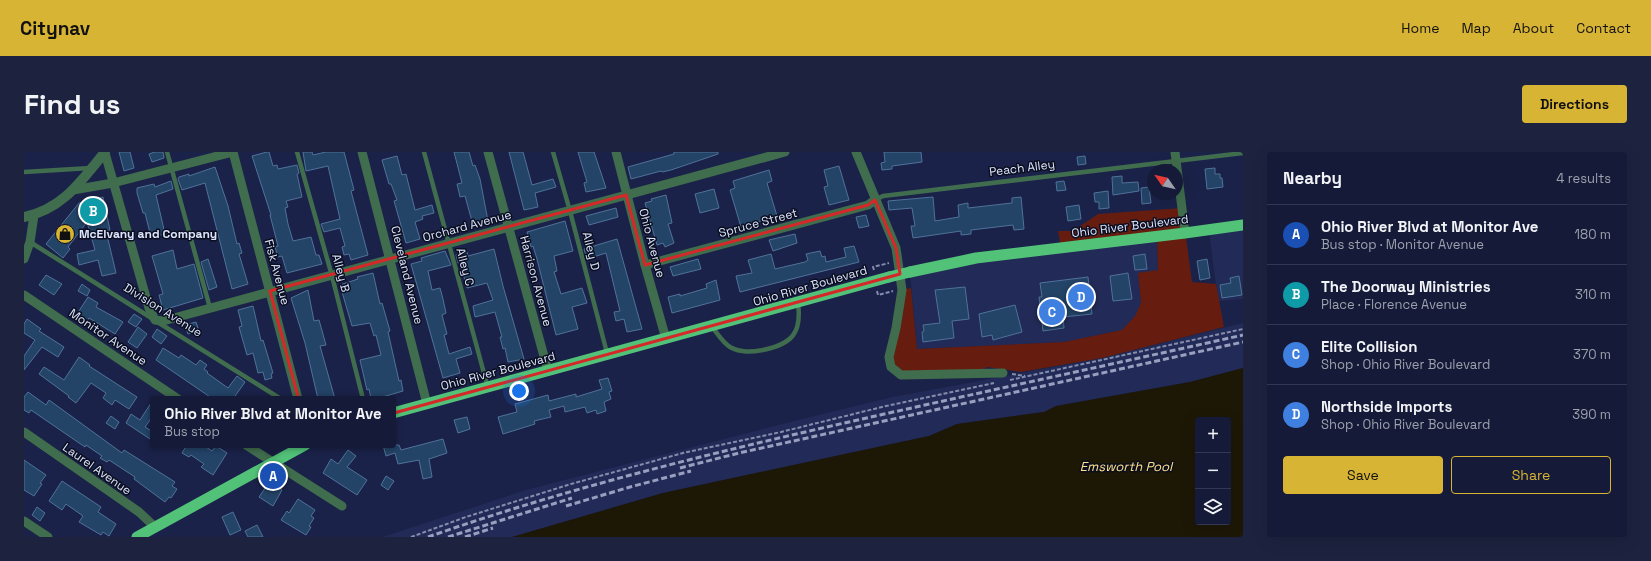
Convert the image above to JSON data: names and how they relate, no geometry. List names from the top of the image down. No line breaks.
{"streets":{"highway":["Ohio River Boulevard"],"street":["Spruce Street","Orchard Avenue","Ohio Avenue","Fisk Avenue","Cleveland Avenue","Harrison Avenue","Monitor Avenue","Laurel Avenue"],"lane":["Peach Alley","Alley D","Alley C","Alley B","Division Avenue"]},"crossings":[["Peach Alley","Spruce Street"],["Spruce Street","Ohio Avenue"],["Orchard Avenue","Ohio Avenue"],["Orchard Avenue","Alley D"],["Orchard Avenue","Alley C"],["Orchard Avenue","Fisk Avenue"],["Orchard Avenue","Alley B"],["Orchard Avenue","Cleveland Avenue"],["Orchard Avenue","Harrison Avenue"],["Orchard Avenue","Division Avenue"],["Ohio River Boulevard","Ohio Avenue"],["Ohio River Boulevard","Alley D"],["Ohio River Boulevard","Alley C"],["Ohio River Boulevard","Cleveland Avenue"],["Ohio River Boulevard","Harrison Avenue"]],"water":["Emsworth Pool"],"places":{"shop":["McElvany and Company"]},"north":"top left","page":{"header":"Citynav","nav":["Home","Map","About","Contact"],"buttons":["Directions",["Save","Share"]],"title":"Find us","heading":["Nearby","4 results"],"pins":["B","D","C","A"],"list":[{"mark":"A","name":"Ohio River Blvd at Monitor Ave","note":"Bus stop · Monitor Avenue","value":"180 m"},{"mark":"B","name":"The Doorway Ministries","note":"Place · Florence Avenue","value":"310 m"},{"mark":"C","name":"Elite Collision","note":"Shop · Ohio River Boulevard","value":"370 m"},{"mark":"D","name":"Northside Imports","note":"Shop · Ohio River Boulevard","value":"390 m"}],"popup":["Ohio River Blvd at Monitor Ave","Bus stop"],"map_buttons":["+","−"]}}
